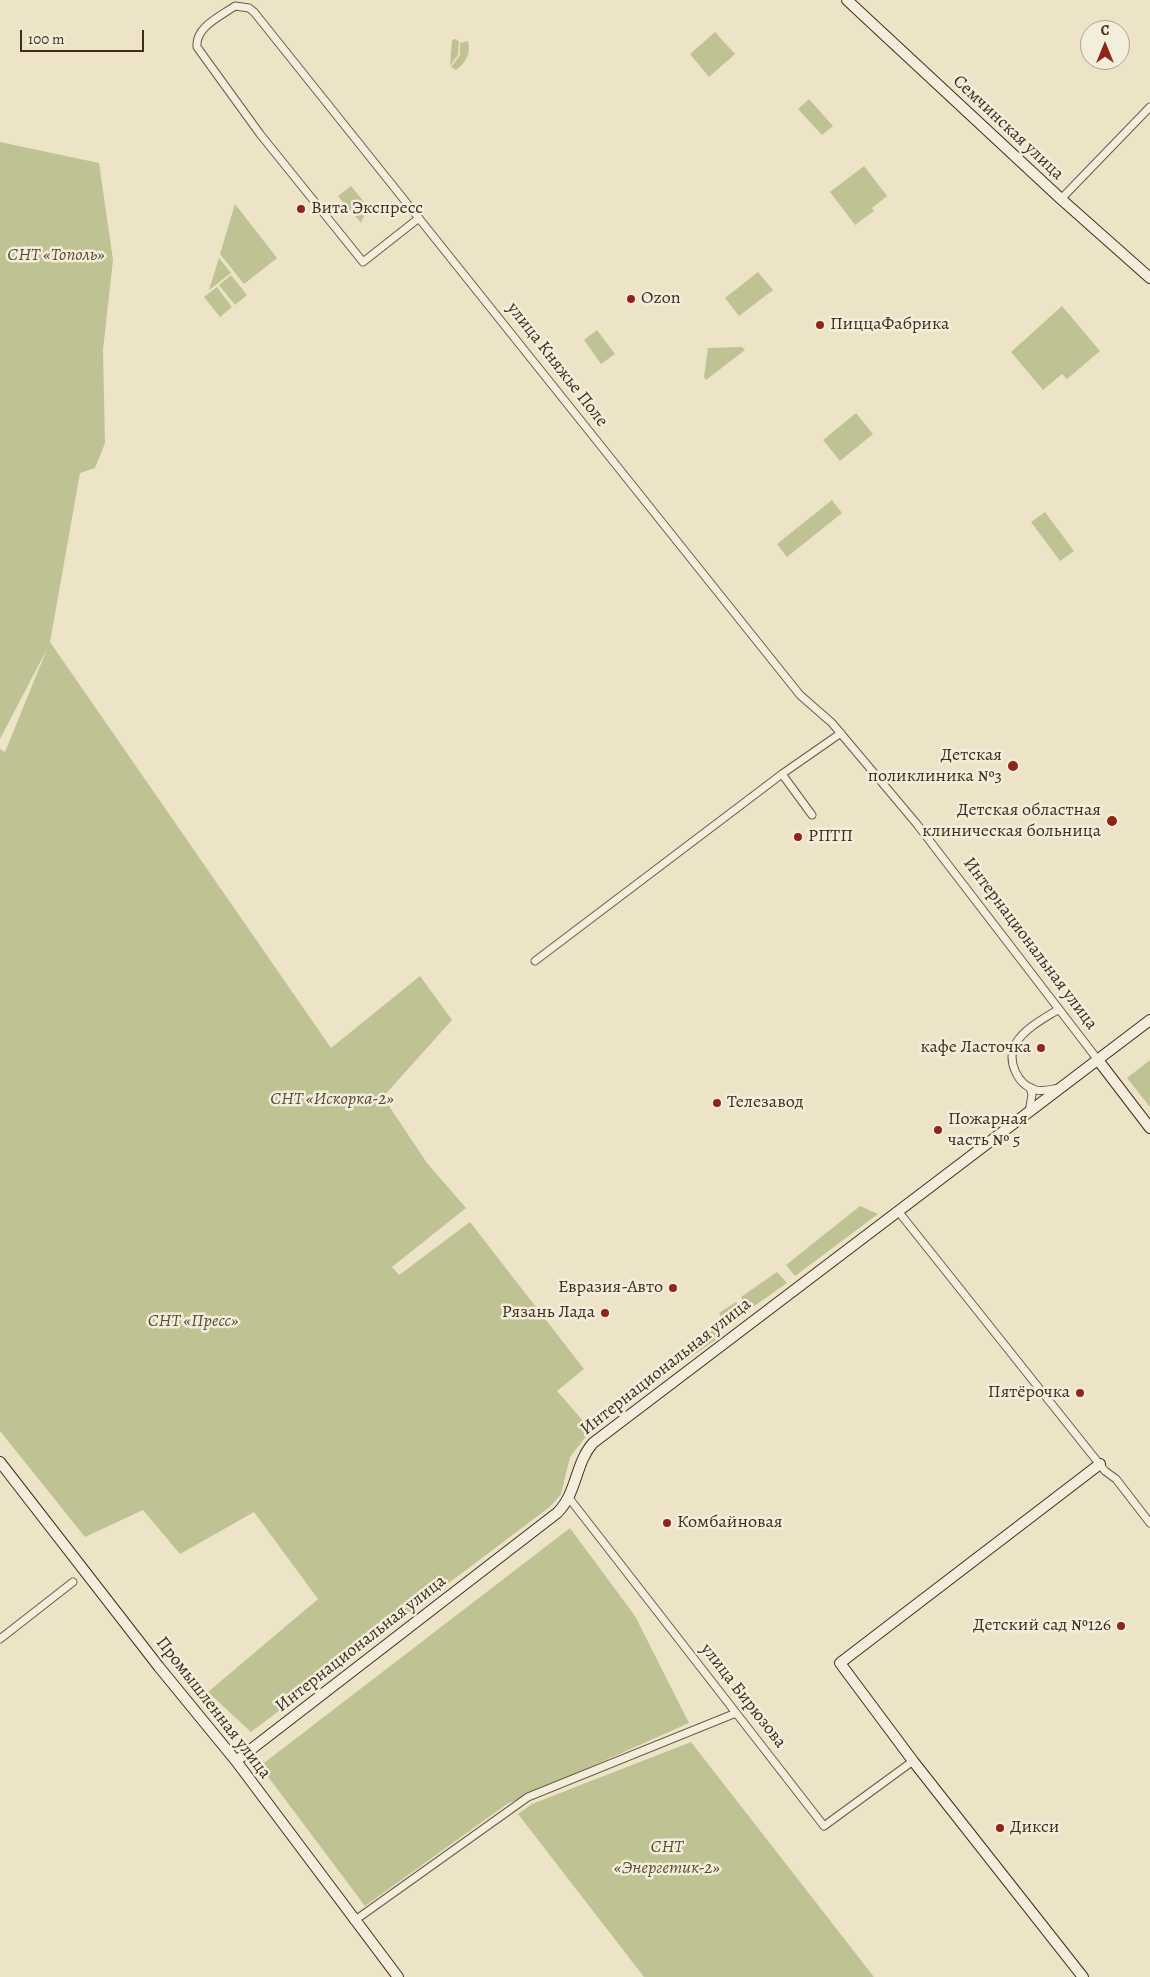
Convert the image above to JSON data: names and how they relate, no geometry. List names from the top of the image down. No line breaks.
{"streets":{"street":["Семчинская улица","улица Княжье Поле","Интернациональная улица","улица Бирюзова","Промышленная улица"]},"crossings":[["улица Княжье Поле","Интернациональная улица"],["Интернациональная улица","улица Бирюзова"],["Интернациональная улица","Промышленная улица"]],"parks":["СНТ «Тополь»","СНТ «Искорка-2»","СНТ «Пресс»","СНТ «Энергетик-2»"],"places":["Вита Экспресс","Ozon","ПиццаФабрика","Детская поликлиника №3","Детская областная клиническая больница","РПТП","кафе Ласточка","Телезавод","Пожарная часть № 5","Евразия-Авто","Рязань Лада","Пятёрочка","Комбайновая","Детский сад №126","Дикси"],"scale_bar":"100 m","north":"top"}
